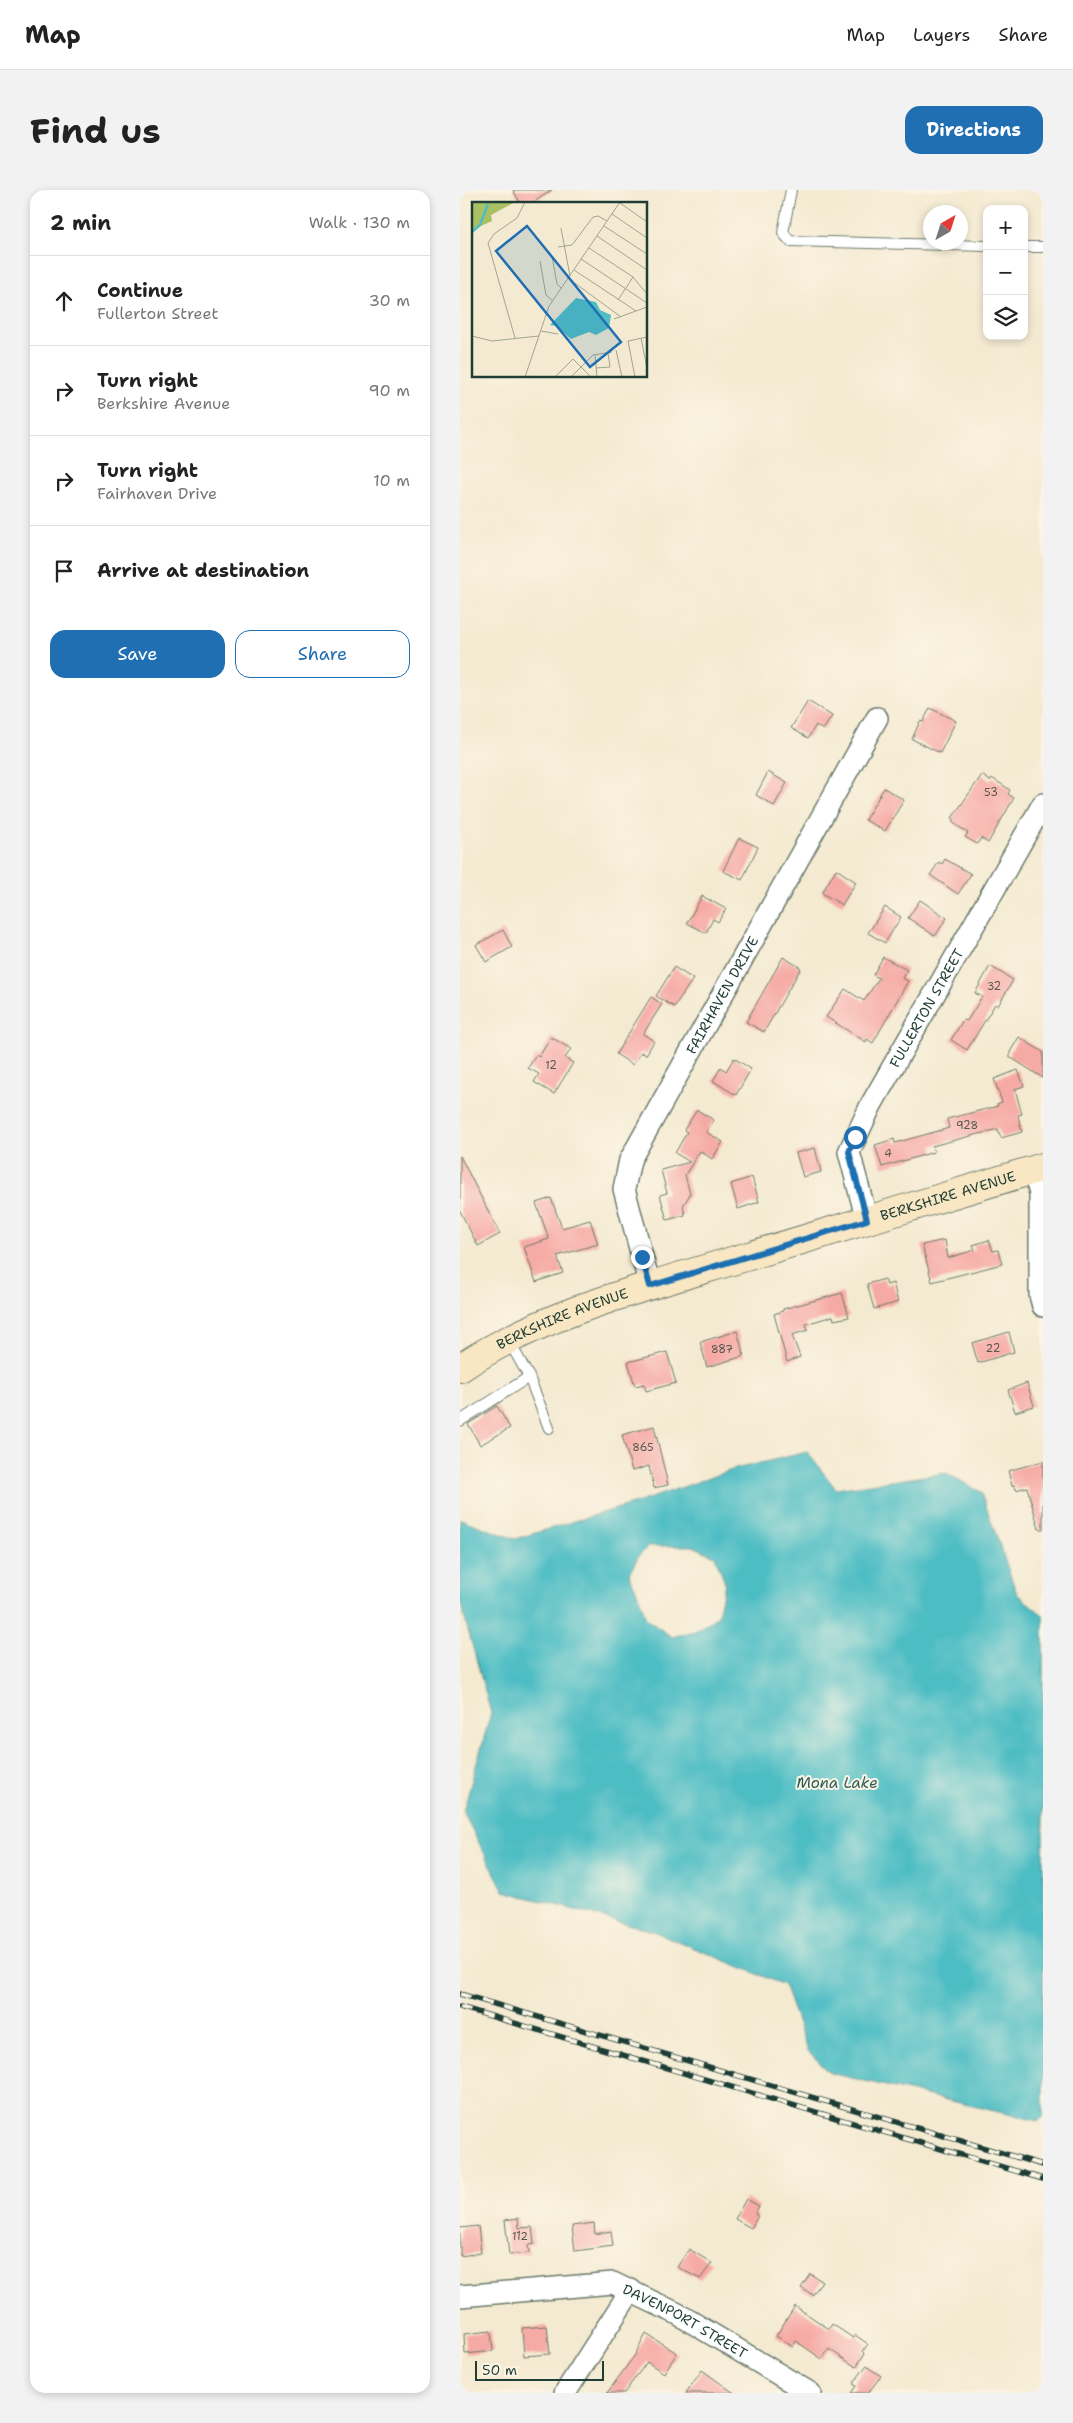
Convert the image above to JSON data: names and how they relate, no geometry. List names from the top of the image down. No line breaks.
{"streets":{"main road":["BERKSHIRE AVENUE"],"street":["FAIRHAVEN DRIVE","FULLERTON STREET","DAVENPORT STREET"]},"crossings":[["FAIRHAVEN DRIVE","BERKSHIRE AVENUE"],["FULLERTON STREET","BERKSHIRE AVENUE"]],"water":["Mona Lake"],"house_numbers":["53","32","12","928","4","22","887","865","112"],"scale_bar":"50 m","north":"top right","page":{"header":"Map","nav":["Map","Layers","Share"],"buttons":["Directions",["Save","Share"]],"title":"Find us","heading":["2 min","Walk · 130 m"],"map_buttons":["+","−"],"list":[["Continue","Fullerton Street","30 m"],["Turn right","Berkshire Avenue","90 m"],["Turn right","Fairhaven Drive","10 m"],"Arrive at destination"],"scale":"50 m"}}
